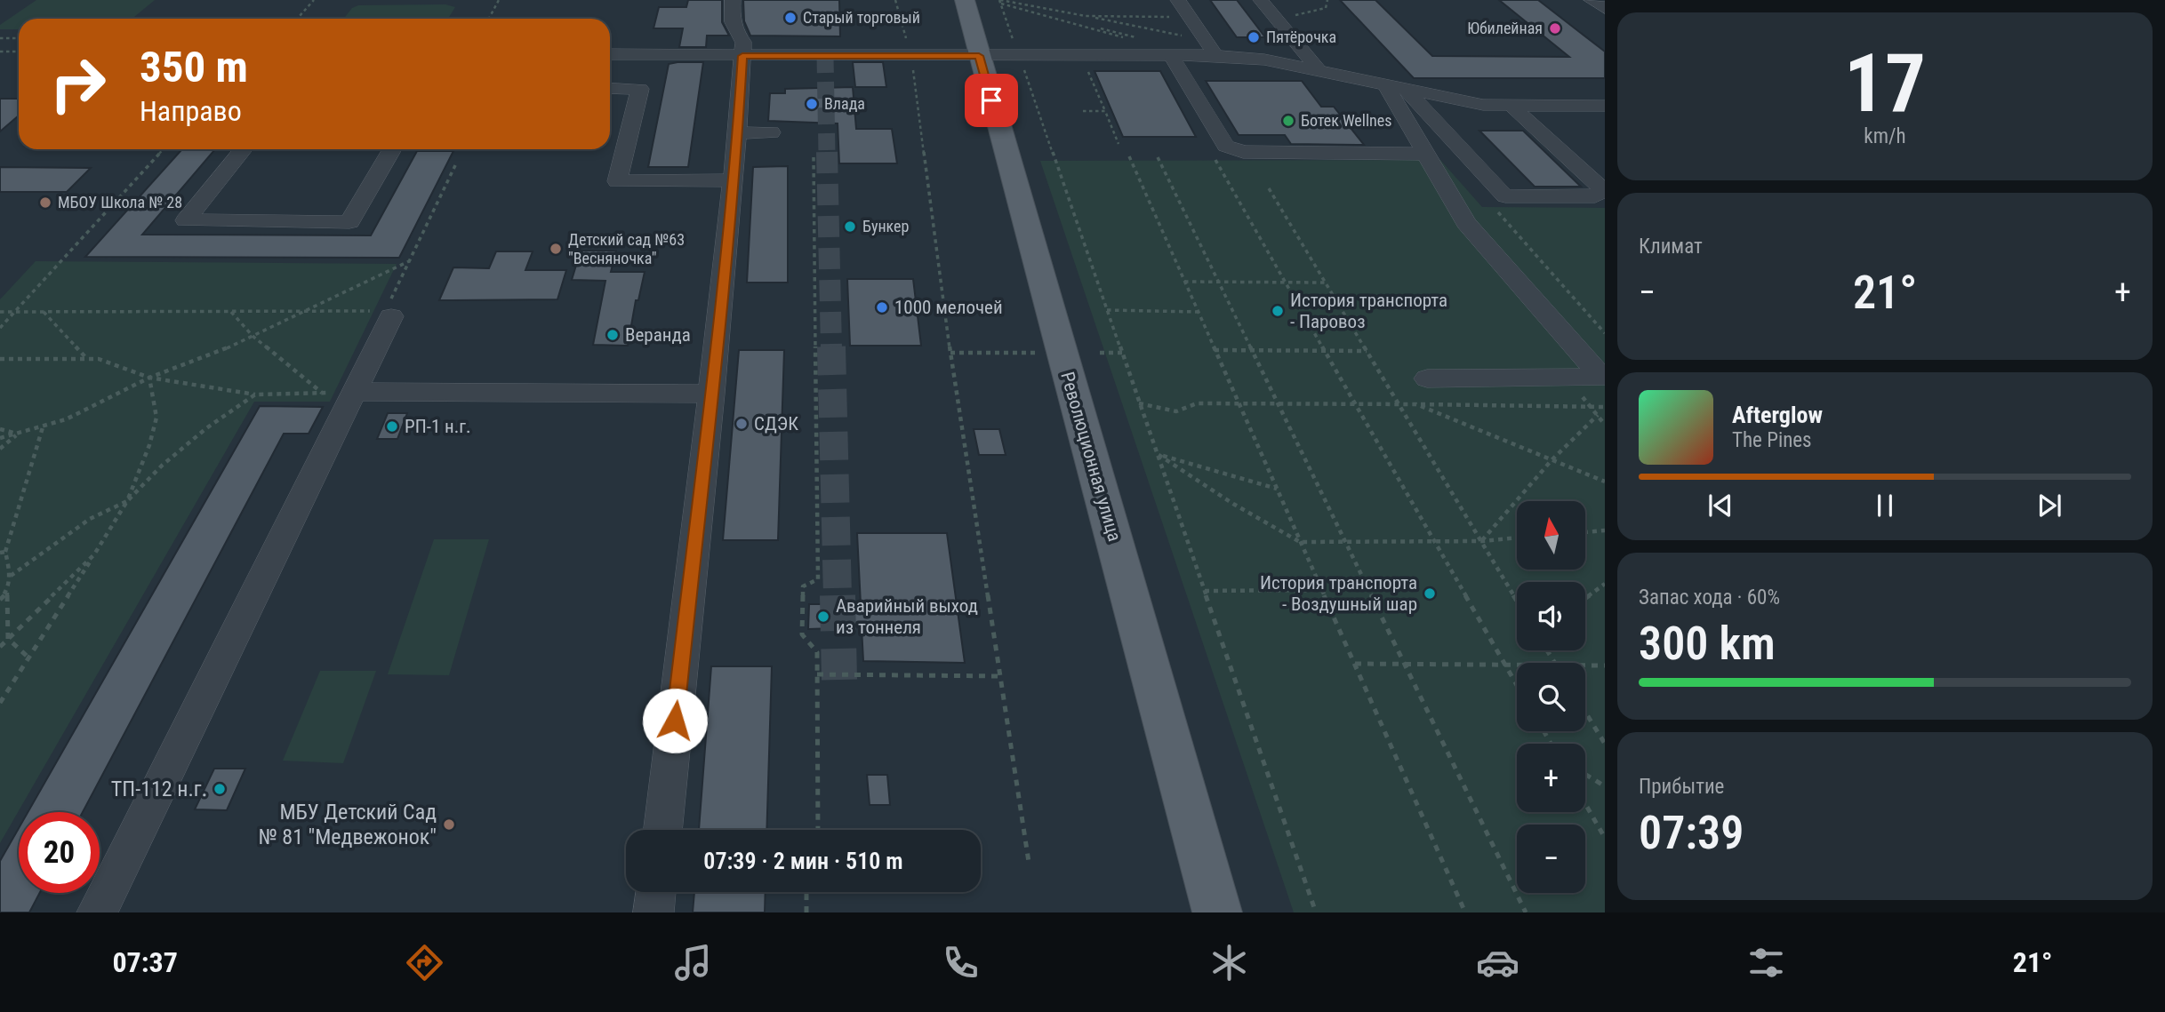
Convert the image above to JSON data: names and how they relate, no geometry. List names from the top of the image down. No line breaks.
{"streets":{"main road":["Революционная улица"]},"places":["Старый торговый","Юбилейная","Пятёрочка","Влада","Ботек Wellnes","МБОУ Школа № 28","Бункер","Детский сад №63 \"Весняночка\"","1000 мелочей","История транспорта - Паровоз","Веранда","СДЭК","РП-1 н.г.","История транспорта - Воздушный шар","Аварийный выход из тоннеля","ТП-112 н.г.","МБУ Детский Сад № 81 \"Медвежонок\""],"north":"top","page":{"tile":[["17","km/h"],"Климат",["Запас хода · 60%","300 km"],["Прибытие","07:39"]],"turn":["350 m","Направо"],"heat":["−","21°","+"],"song":["Afterglow","The Pines"],"map_buttons":["+","−"],"limit":"20","trip":"07:39 · 2 мин · 510 m","tabs":["07:37","21°"]}}
